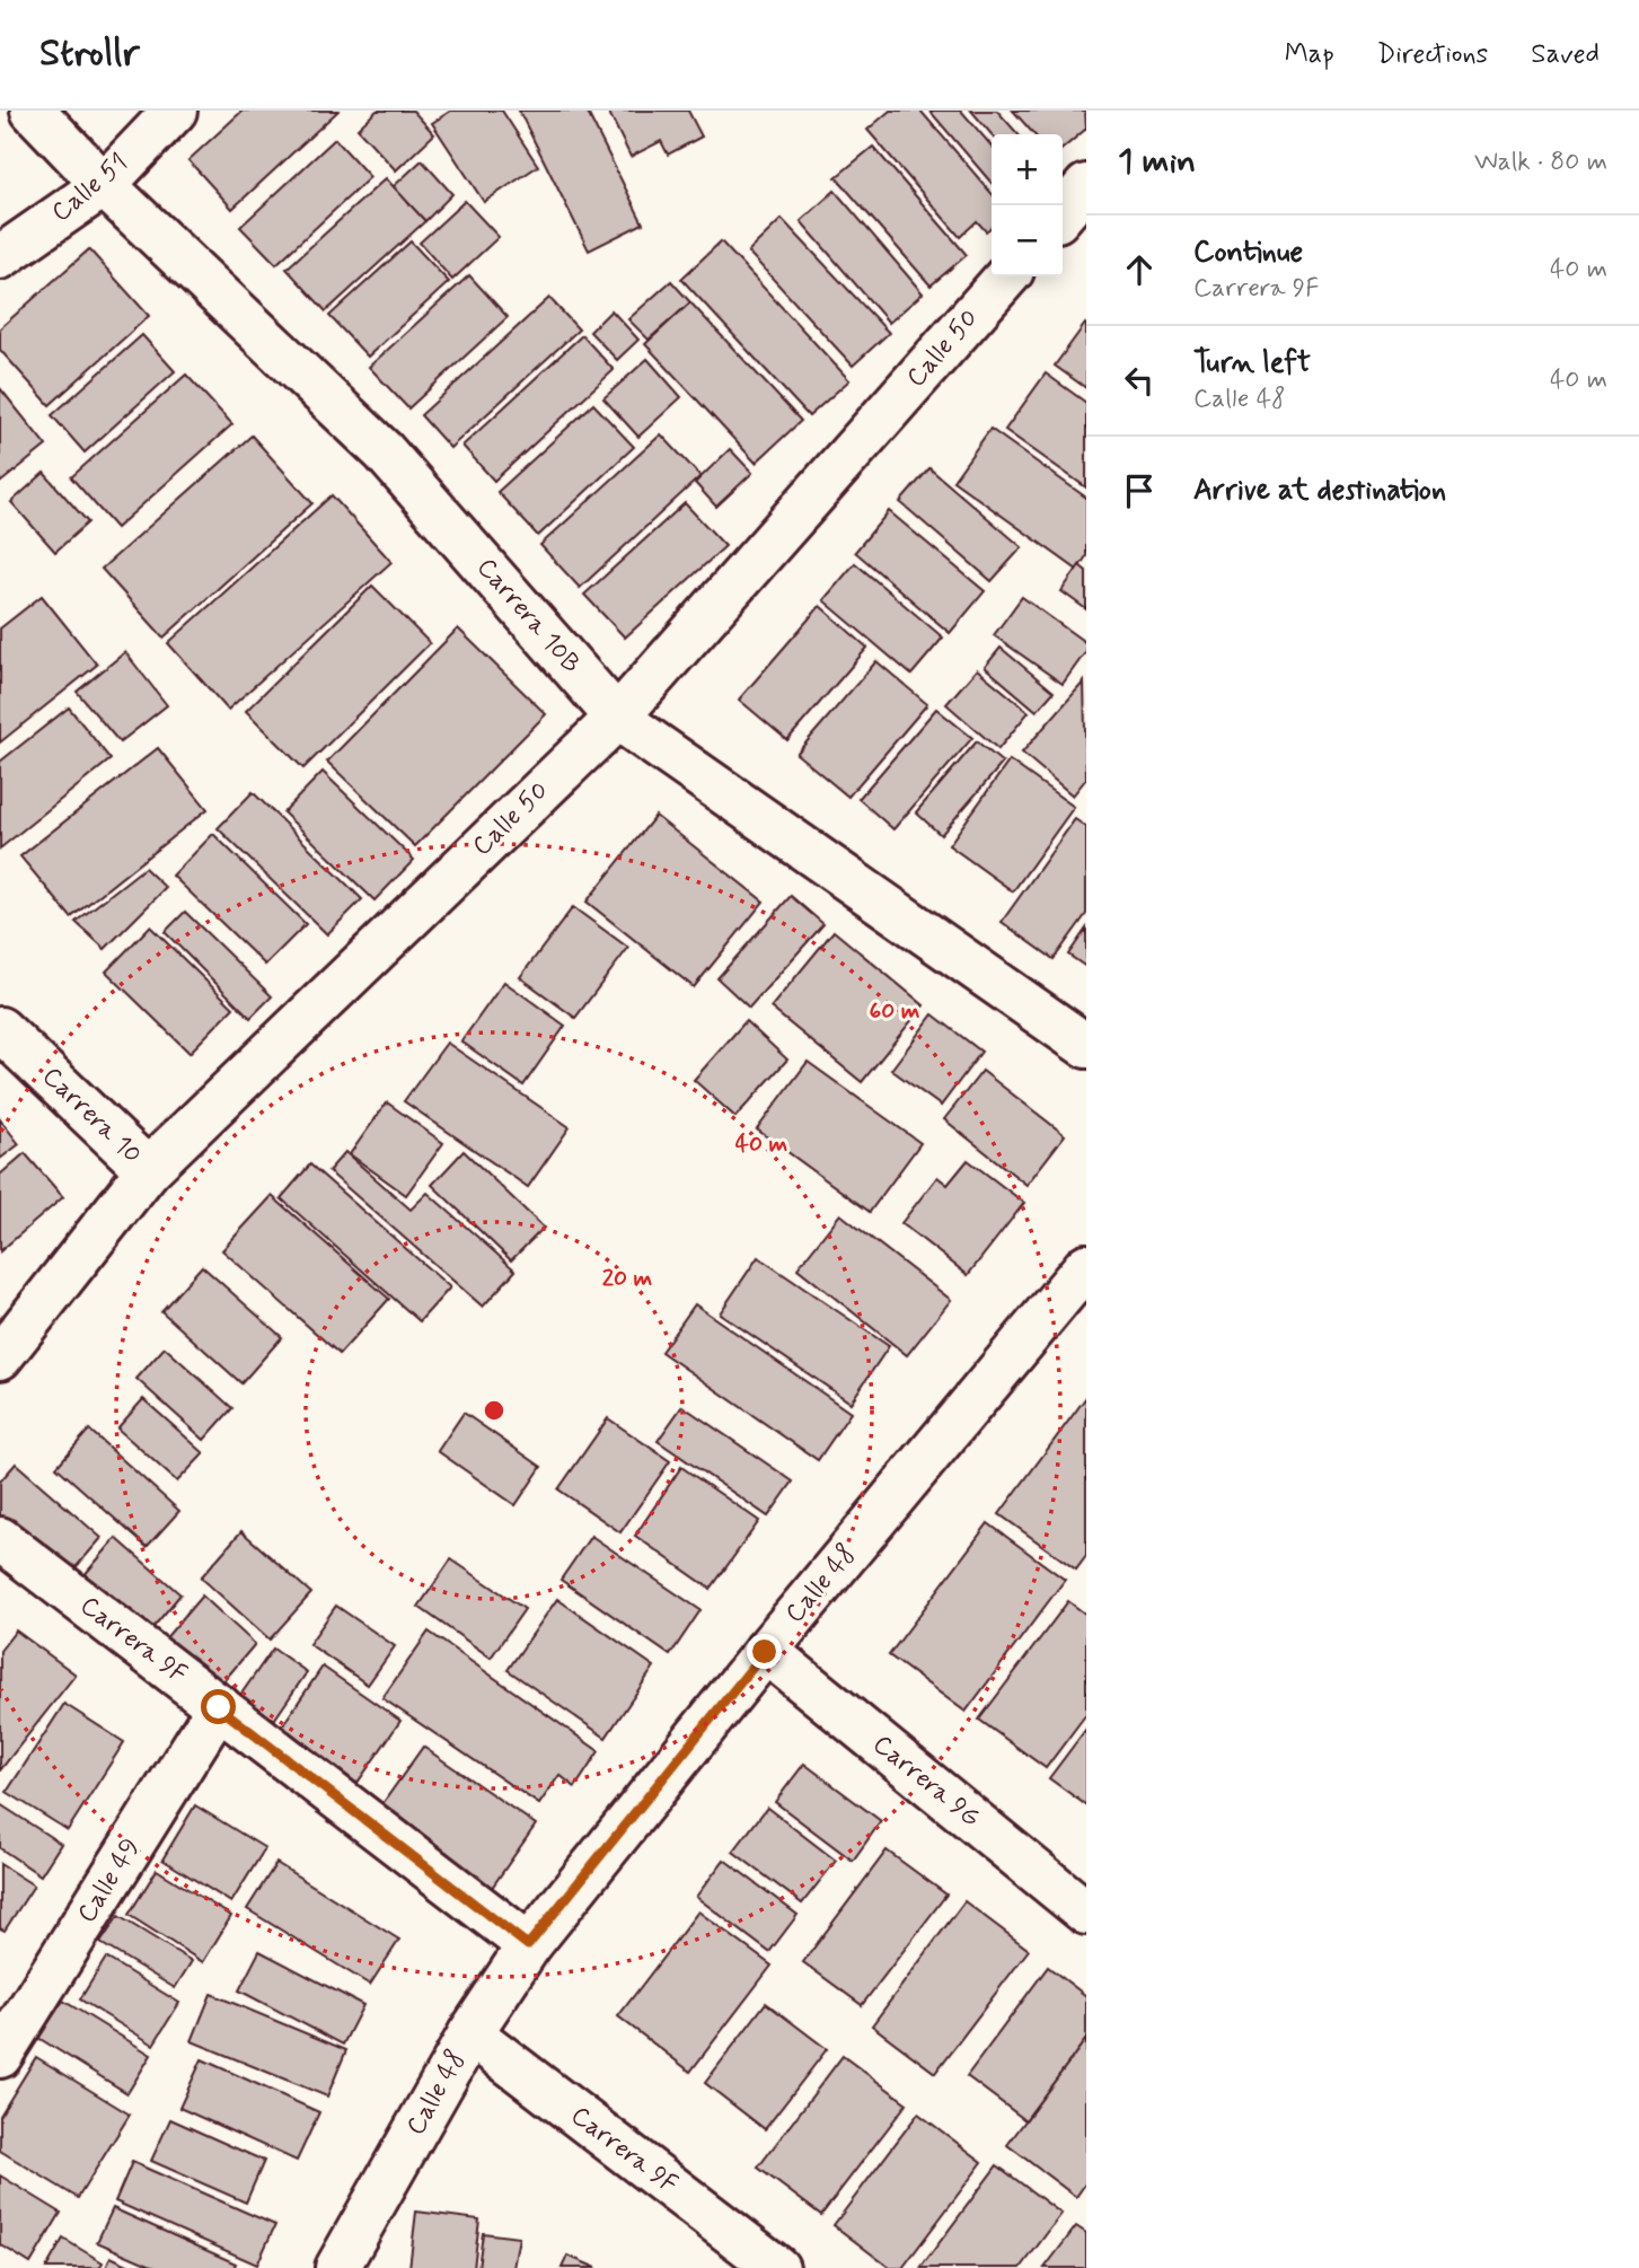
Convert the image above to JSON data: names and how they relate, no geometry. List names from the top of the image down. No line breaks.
{"streets":{"street":["Calle 51","Calle 50","Carrera 10B","Carrera 10","Calle 48","Carrera 9F","Carrera 9G","Calle 49"]},"crossings":[["Calle 51","Carrera 10B"],["Calle 50","Carrera 10B"],["Calle 50","Carrera 10"],["Calle 48","Carrera 9F"],["Calle 48","Carrera 9G"],["Carrera 9F","Calle 49"]],"page":{"header":"Strollr","nav":["Map","Directions","Saved"],"heading":["1 min","Walk · 80 m"],"map_buttons":["+","−"],"list":[["Continue","Carrera 9F","40 m"],["Turn left","Calle 48","40 m"],"Arrive at destination"]},"rings":["60 m","40 m","20 m"]}
